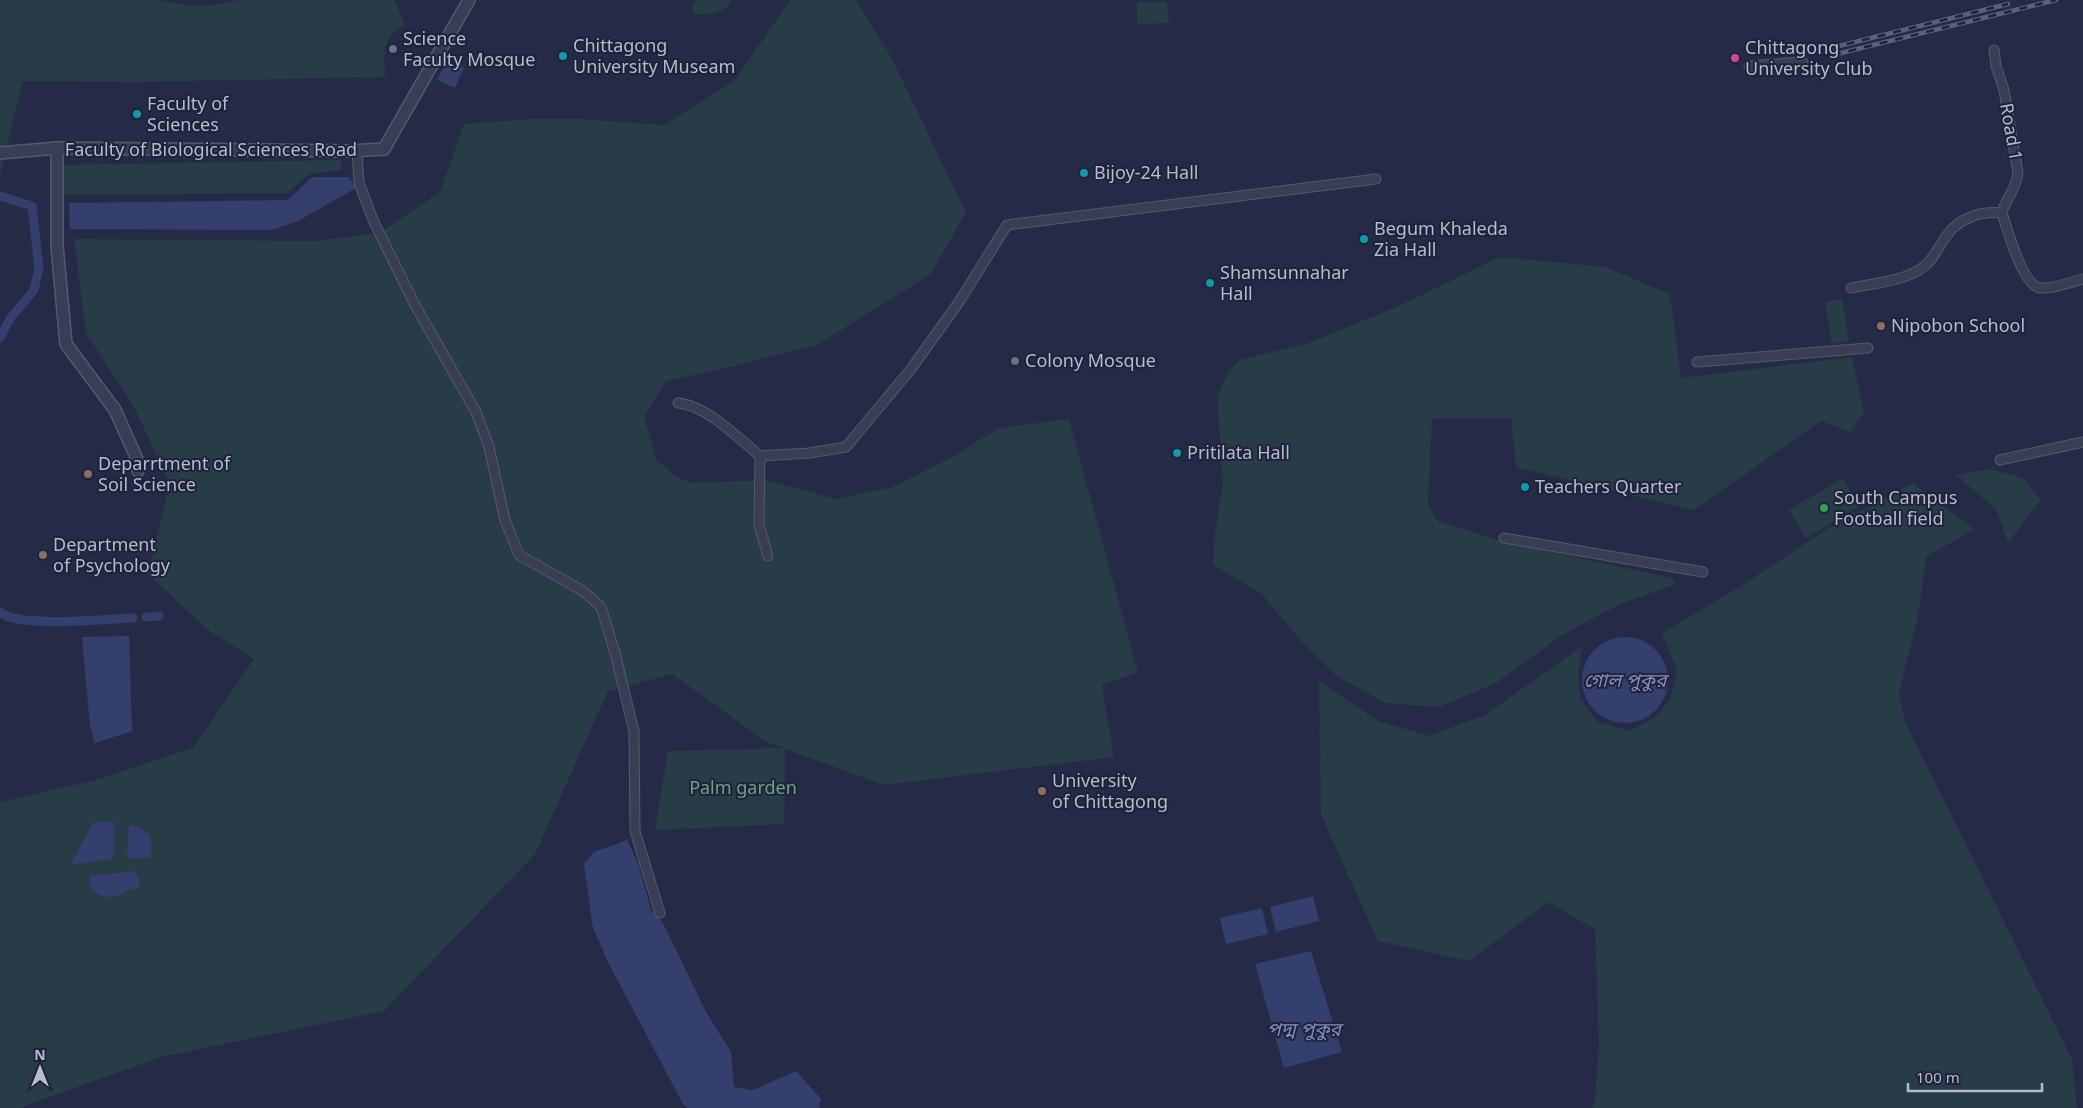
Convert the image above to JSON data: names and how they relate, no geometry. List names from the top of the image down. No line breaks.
{"streets":{"street":["Road 1","Faculty of Biological Sciences Road"]},"water":["গোল পুকুর","পদ্ম পুকুর"],"parks":["Palm garden"],"places":["Science Faculty Mosque","Chittagong University Museam","Chittagong University Club","Faculty of Sciences","Bijoy-24 Hall","Begum Khaleda Zia Hall","Shamsunnahar Hall","Nipobon School","Colony Mosque","Pritilata Hall","Deparrtment of Soil Science","Teachers Quarter","South Campus Football field","Department of Psychology","University of Chittagong"],"scale_bar":"100 m","north":"top"}
